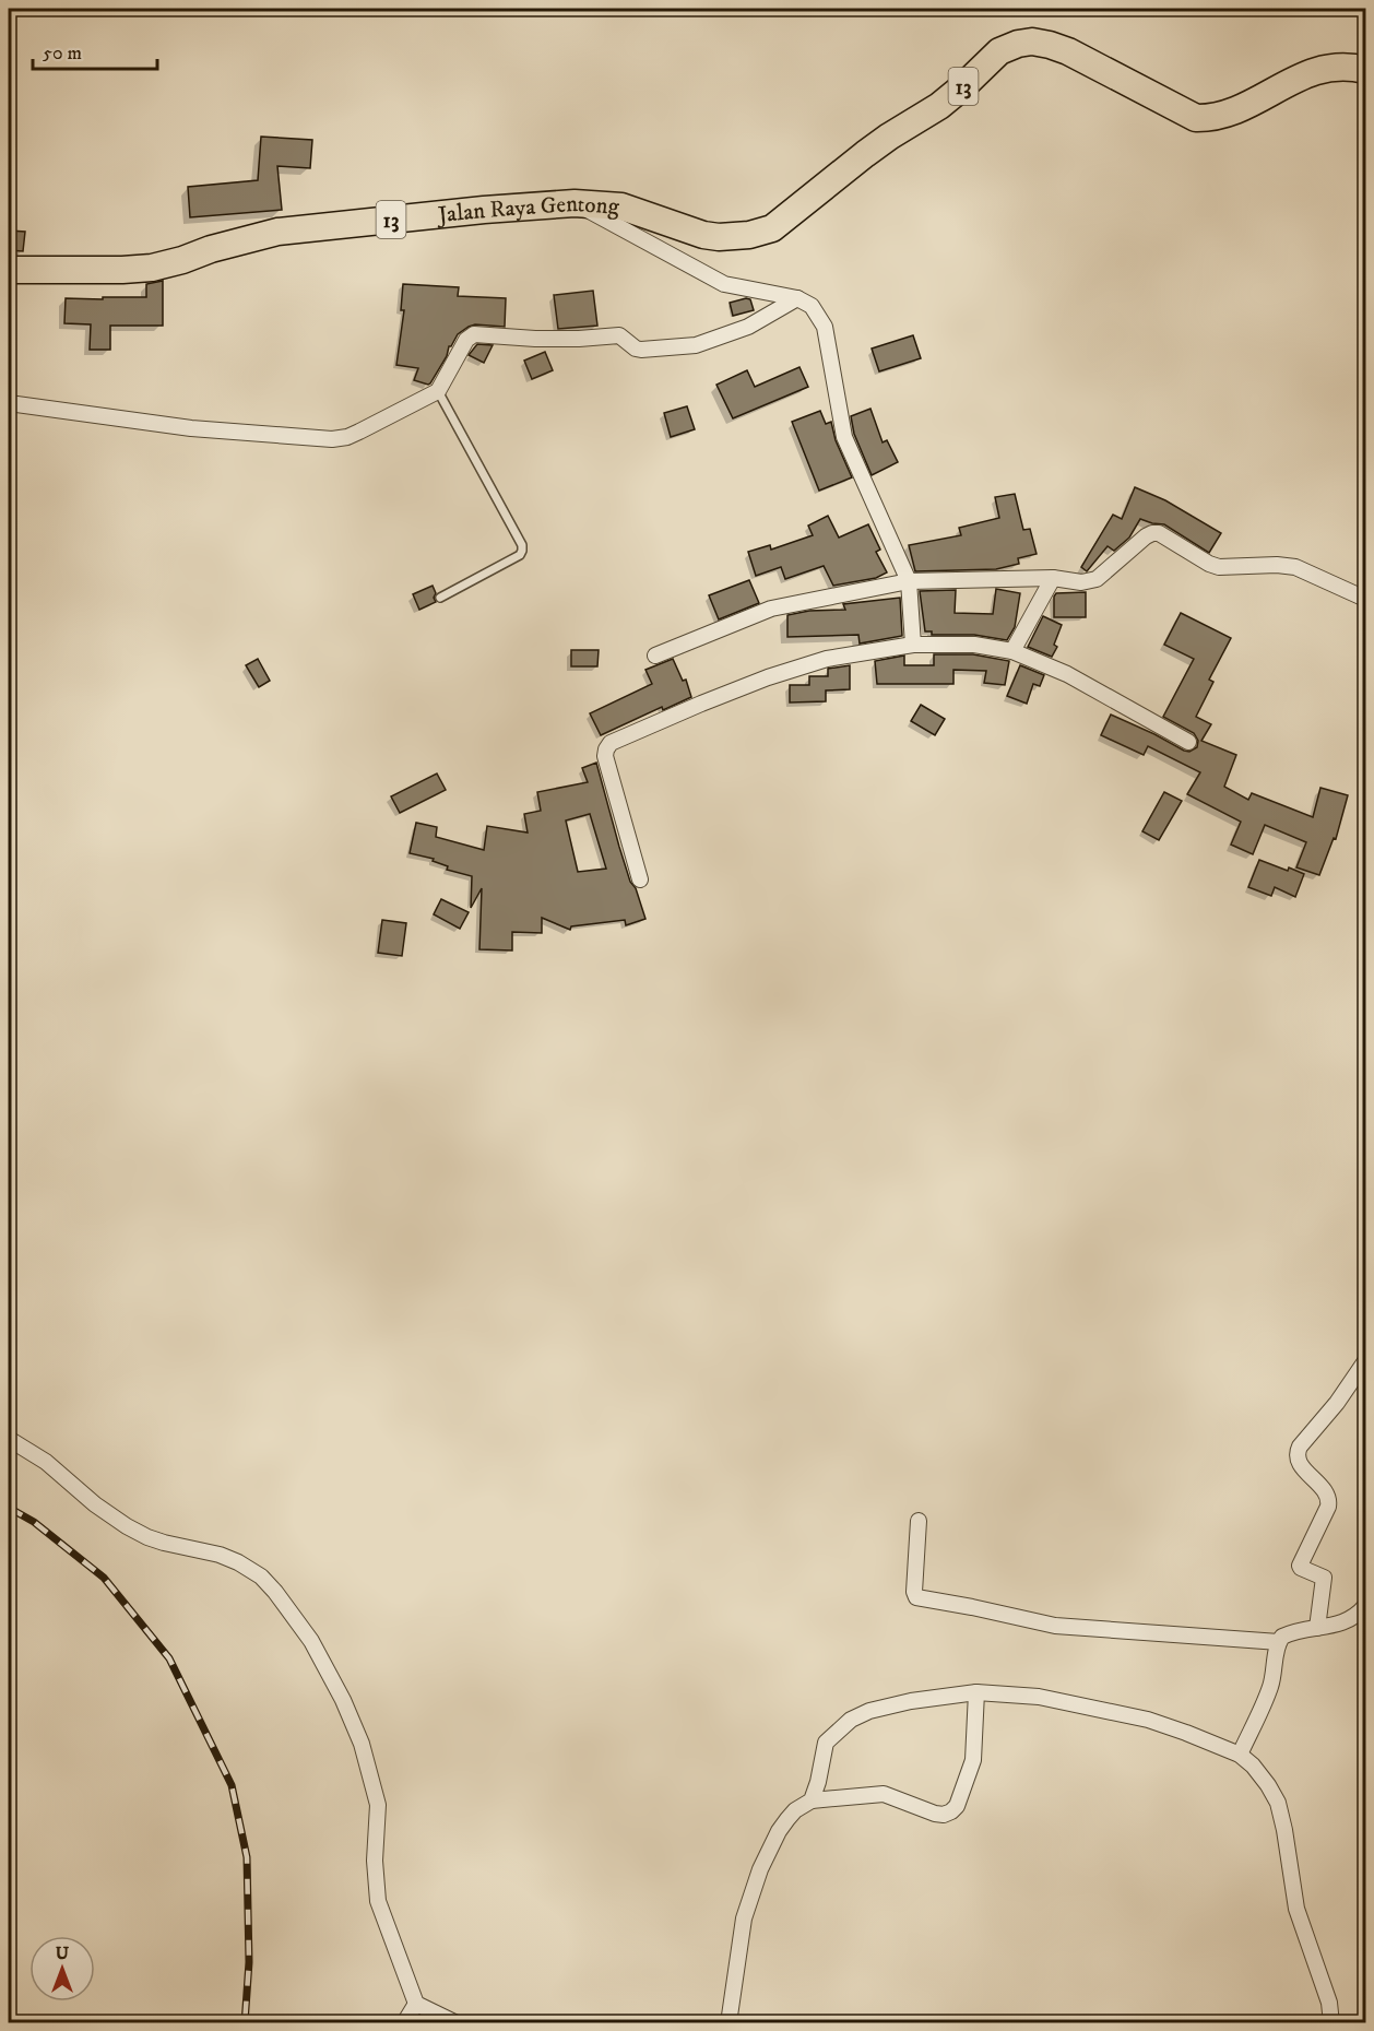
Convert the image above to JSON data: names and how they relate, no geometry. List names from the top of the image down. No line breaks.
{"streets":{"highway":["13","Jalan Raya Gentong"]},"scale_bar":"50 m","north":"top"}
